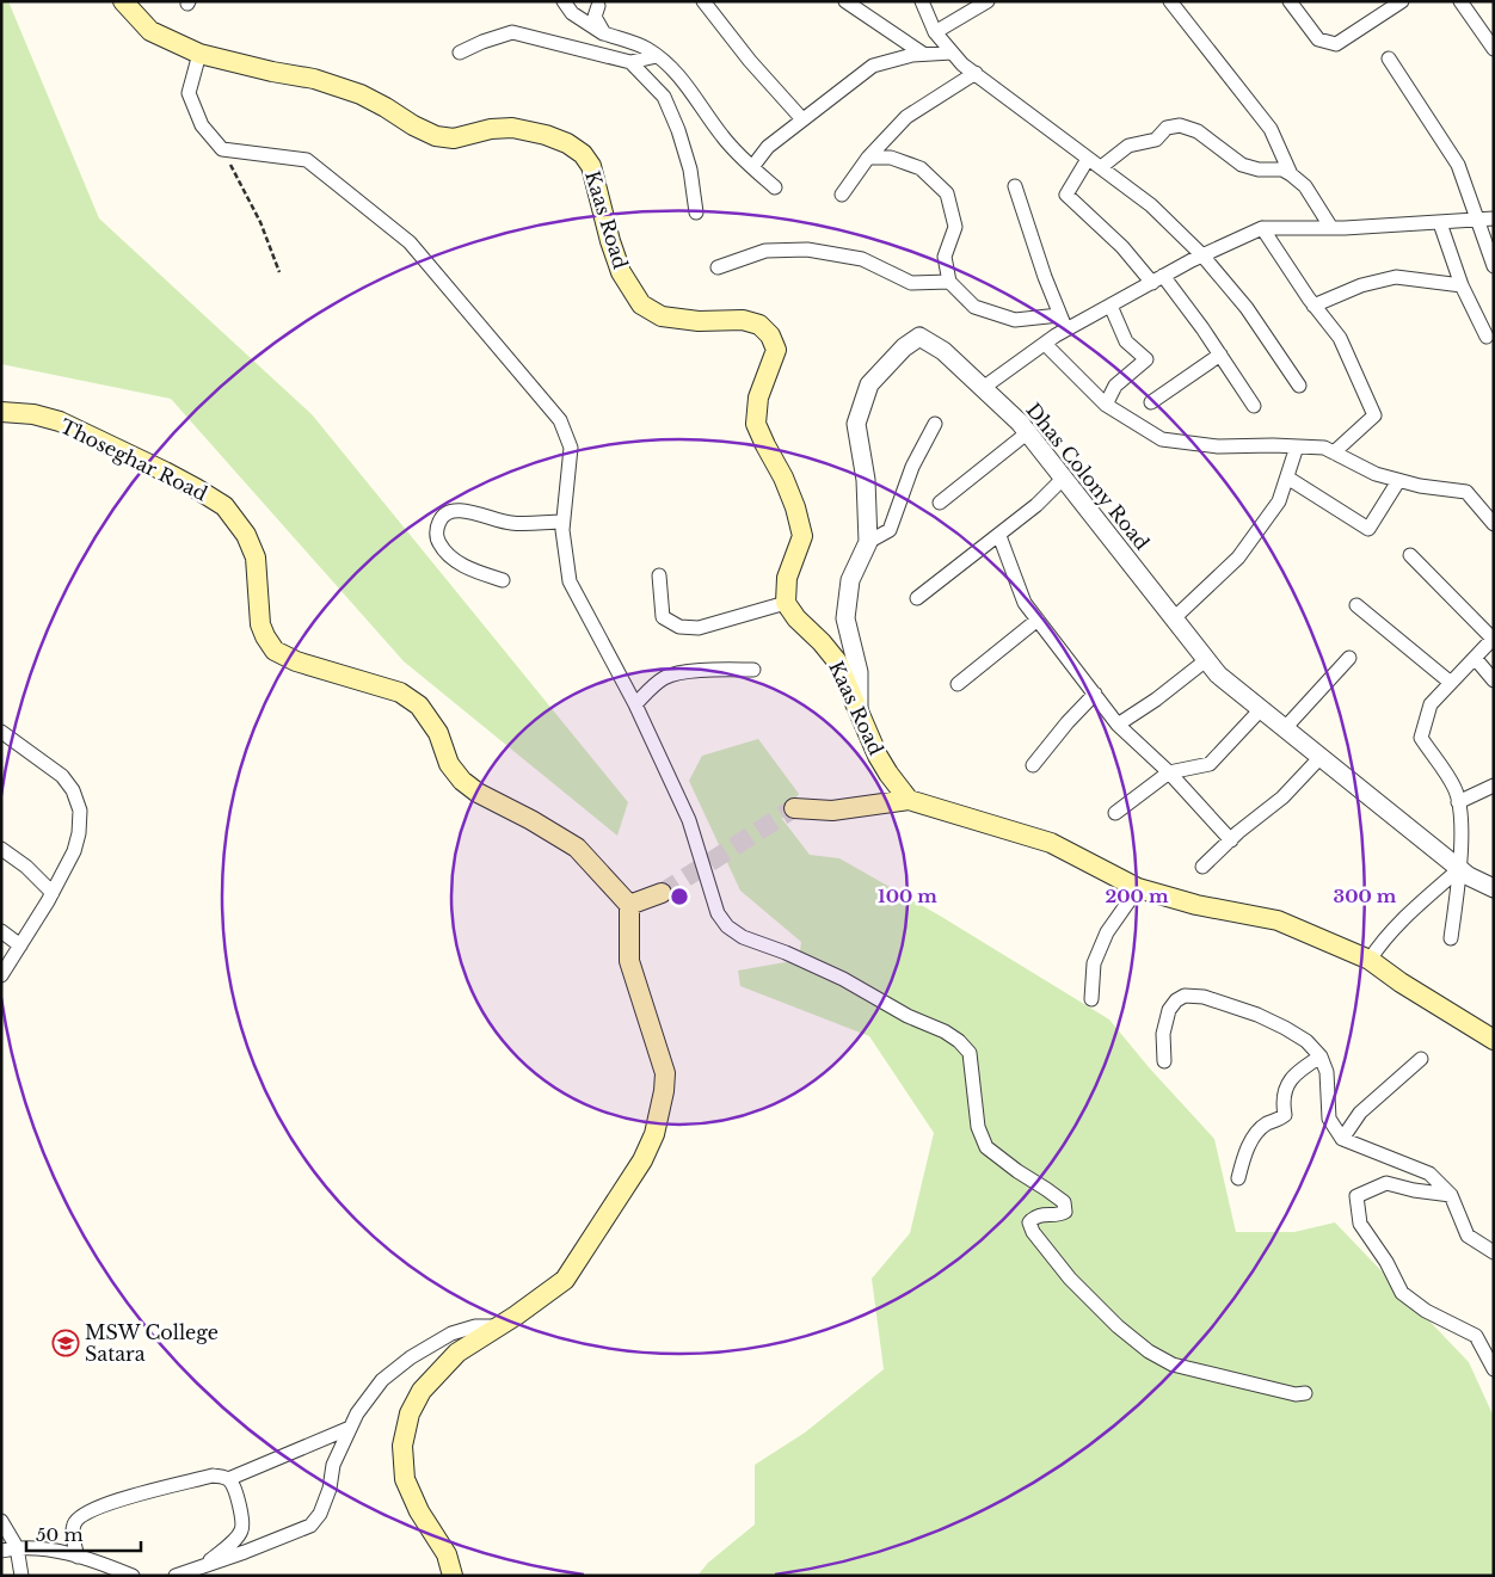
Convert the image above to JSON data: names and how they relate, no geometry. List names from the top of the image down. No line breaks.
{"streets":{"main road":["Kaas Road","Thoseghar Road"],"street":["Dhas Colony Road"]},"crossings":[["Kaas Road","Dhas Colony Road"]],"places":{"school or university":["MSW College Satara"]},"scale_bar":"50 m","rings":["100 m","200 m","300 m"]}
